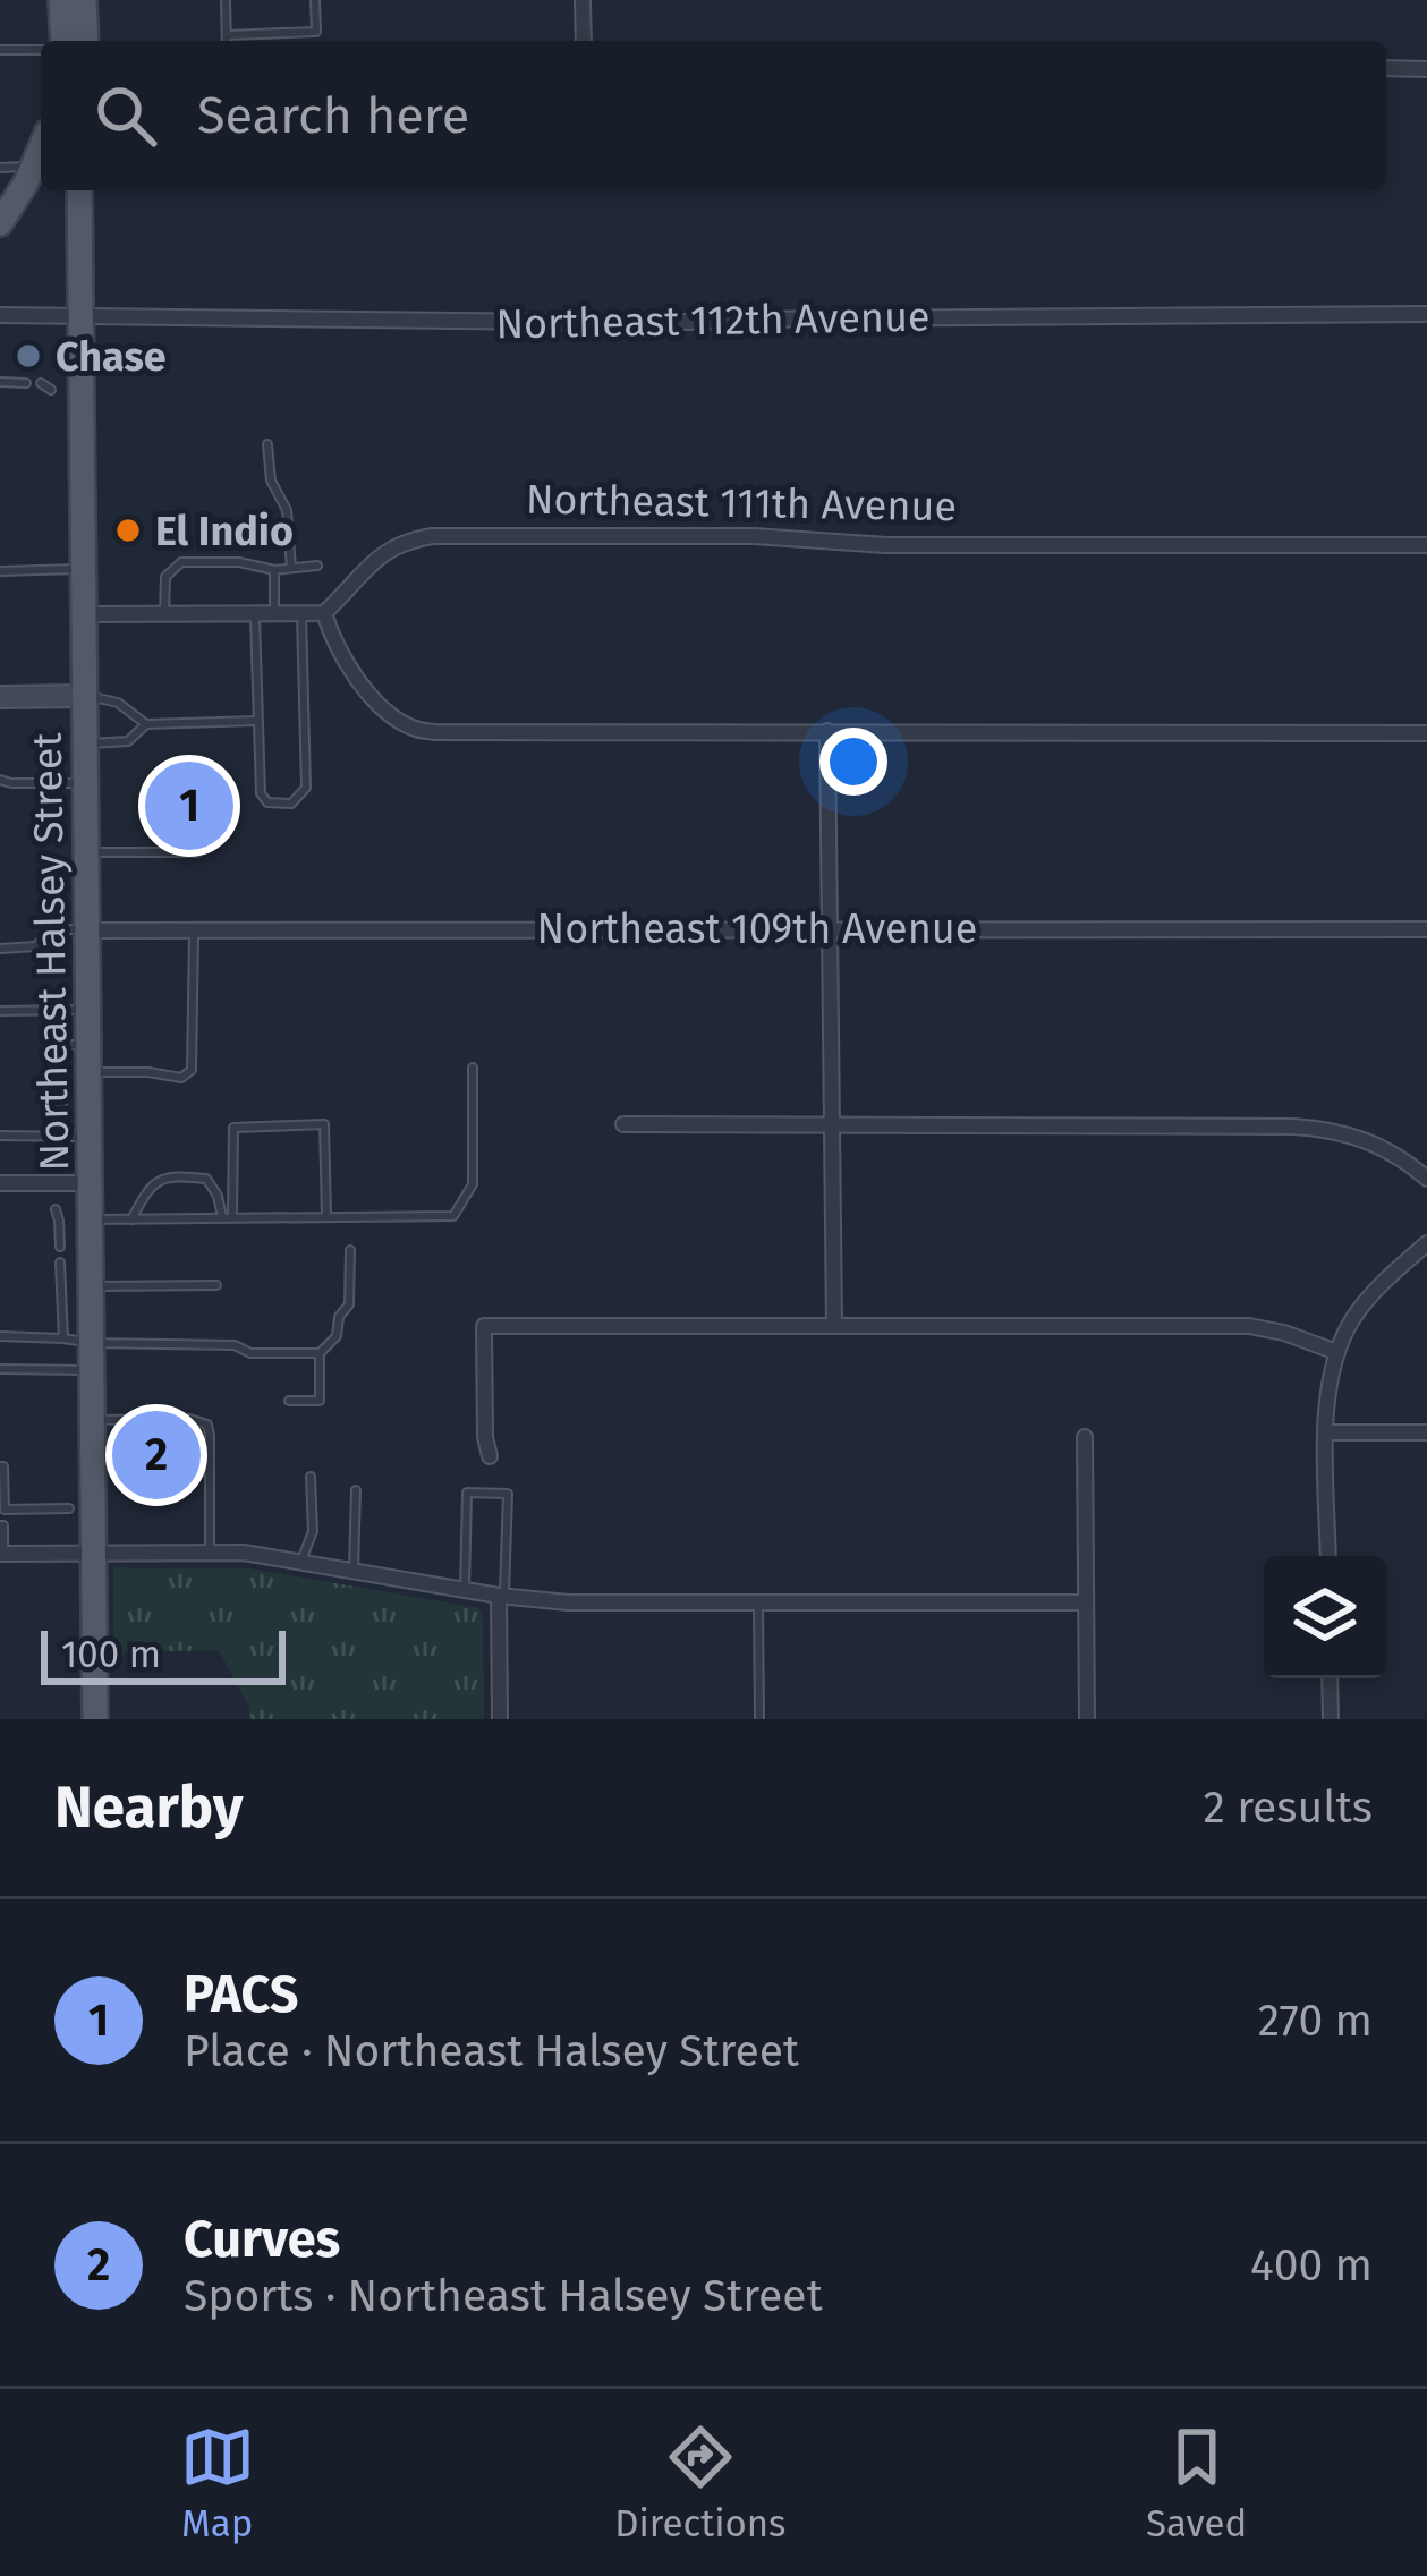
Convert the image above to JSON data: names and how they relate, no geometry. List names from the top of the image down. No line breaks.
{"streets":{"main road":["Northeast Halsey Street"],"street":["Northeast 112th Avenue","Northeast 111th Avenue","Northeast 109th Avenue"]},"crossings":[["Northeast 112th Avenue","Northeast Halsey Street"],["Northeast 109th Avenue","Northeast Halsey Street"]],"places":["Chase","El Indio"],"scale_bar":"100 m","page":{"search":"Search here","pins":["1","2"],"scale":"100 m","heading":["Nearby","2 results"],"list":[{"mark":"1","name":"PACS","note":"Place · Northeast Halsey Street","value":"270 m"},{"mark":"2","name":"Curves","note":"Sports · Northeast Halsey Street","value":"400 m"}],"nav":["Map","Directions","Saved"]}}
